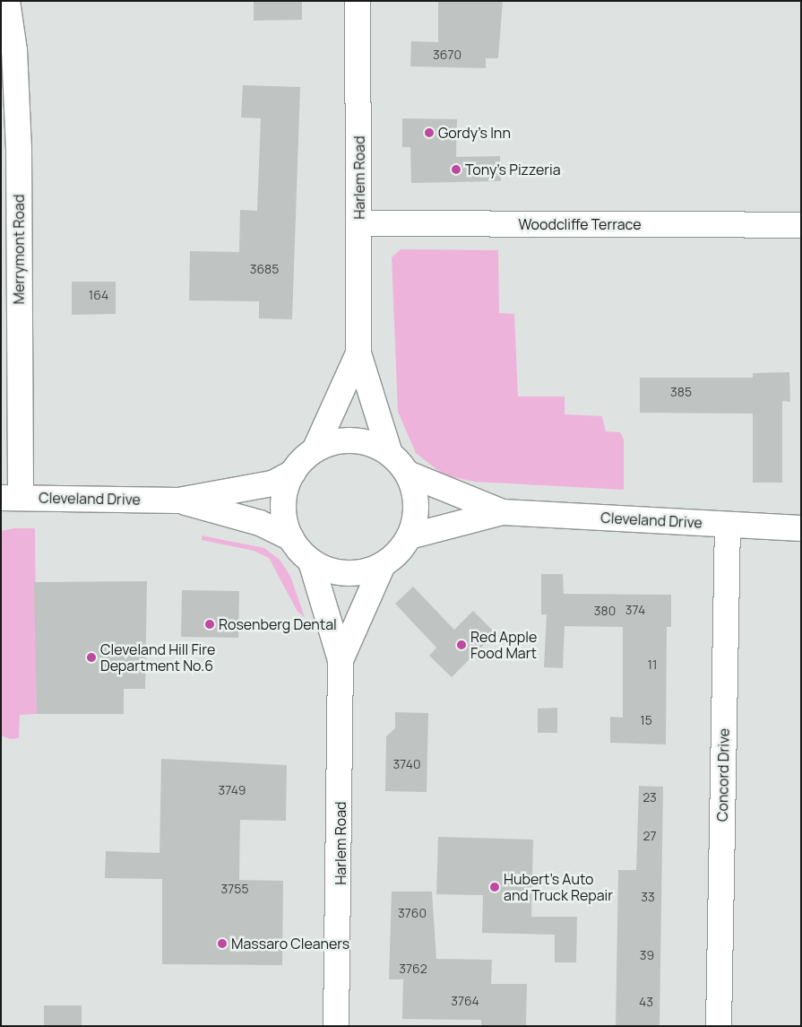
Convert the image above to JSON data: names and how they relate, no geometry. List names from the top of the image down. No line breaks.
{"streets":{"street":["Harlem Road","Woodcliffe Terrace","Merrymont Road","Cleveland Drive","Concord Drive"]},"crossings":[["Harlem Road","Woodcliffe Terrace"],["Harlem Road","Cleveland Drive"],["Merrymont Road","Cleveland Drive"],["Cleveland Drive","Concord Drive"]],"places":["Gordy's Inn","Tony's Pizzeria","Rosenberg Dental","Red Apple Food Mart","Cleveland Hill Fire Department No.6","Hubert's Auto and Truck Repair","Massaro Cleaners"],"house_numbers":["3670","3685","164","385","374","380","11","15","3740","3749","23","27","3755","33","3760","39","3762","3764","43"]}
